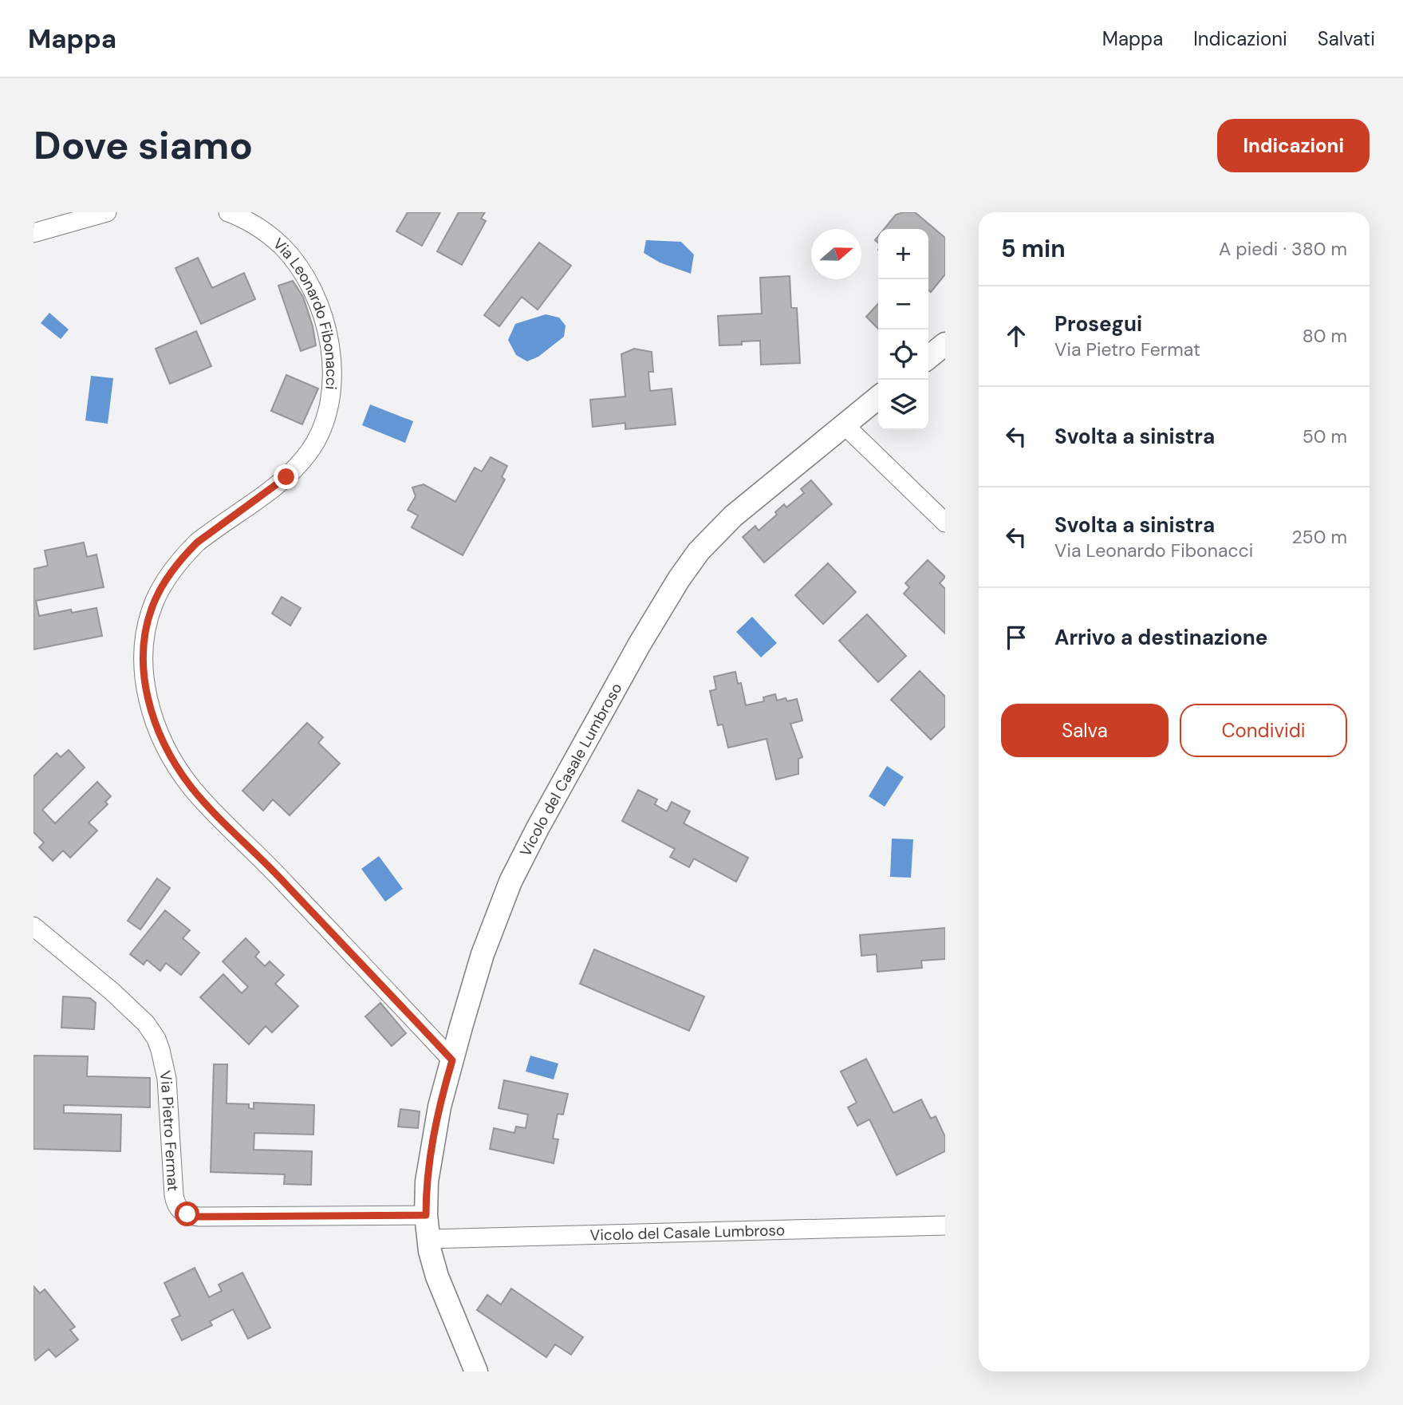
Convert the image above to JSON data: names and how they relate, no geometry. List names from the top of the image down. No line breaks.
{"streets":{"street":["Via Leonardo Fibonacci","Vicolo del Casale Lumbroso","Via Pietro Fermat"]},"crossings":[["Via Leonardo Fibonacci","Vicolo del Casale Lumbroso"],["Vicolo del Casale Lumbroso","Via Pietro Fermat"]],"north":"right","page":{"header":"Mappa","nav":["Mappa","Indicazioni","Salvati"],"buttons":["Indicazioni",["Salva","Condividi"]],"title":"Dove siamo","heading":["5 min","A piedi · 380 m"],"map_buttons":["+","−"],"list":[["Prosegui","Via Pietro Fermat","80 m"],["Svolta a sinistra","50 m"],["Svolta a sinistra","Via Leonardo Fibonacci","250 m"],"Arrivo a destinazione"]}}
